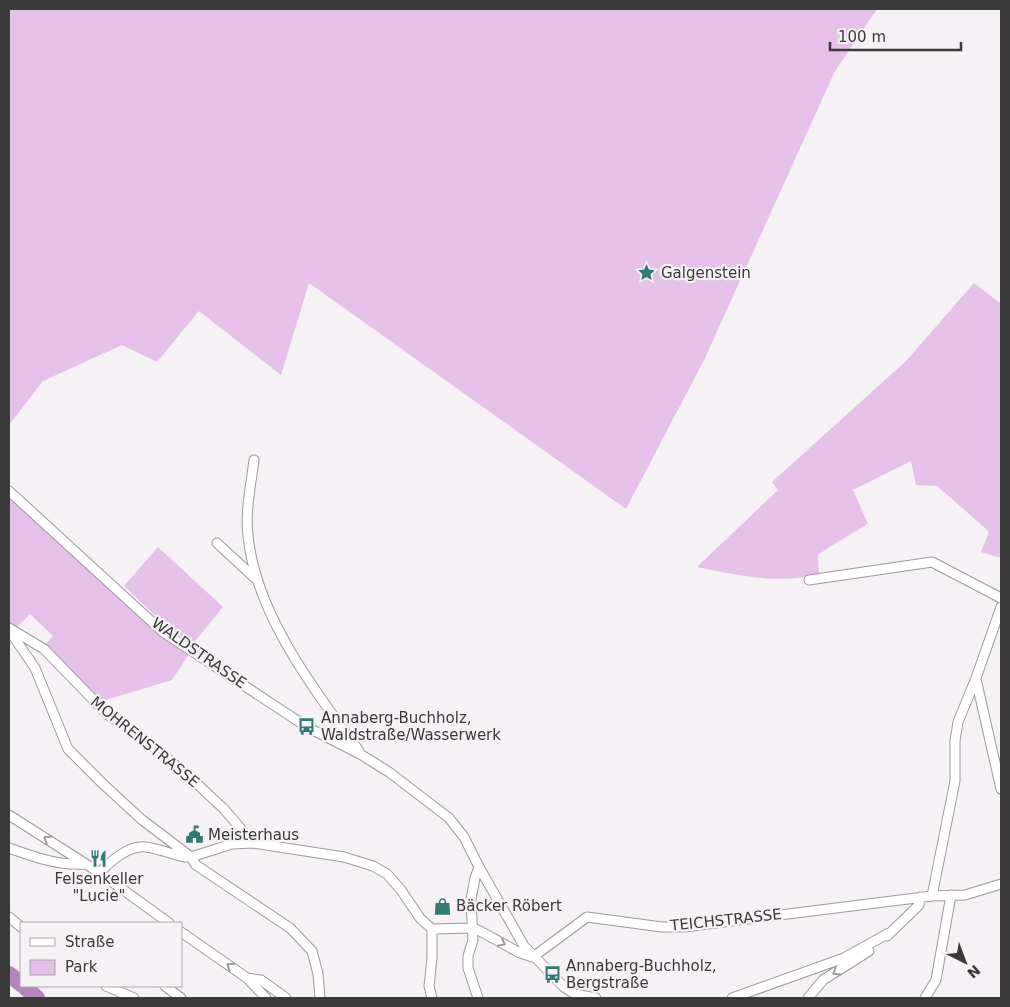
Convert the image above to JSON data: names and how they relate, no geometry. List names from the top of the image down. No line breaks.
{"streets":{"street":["WALDSTRASSE","MOHRENSTRASSE","TEICHSTRASSE"]},"crossings":[["WALDSTRASSE","TEICHSTRASSE"]],"places":{"place":["Galgenstein"],"bus stop":["Annaberg-Buchholz, Waldstraße/Wasserwerk","Annaberg-Buchholz, Bergstraße"],"public building":["Meisterhaus"],"restaurant":["Felsenkeller \"Lucie\""],"shop":["Bäcker Röbert"]},"legend":["Straße","Park"],"scale_bar":"100 m","north":"bottom right"}
